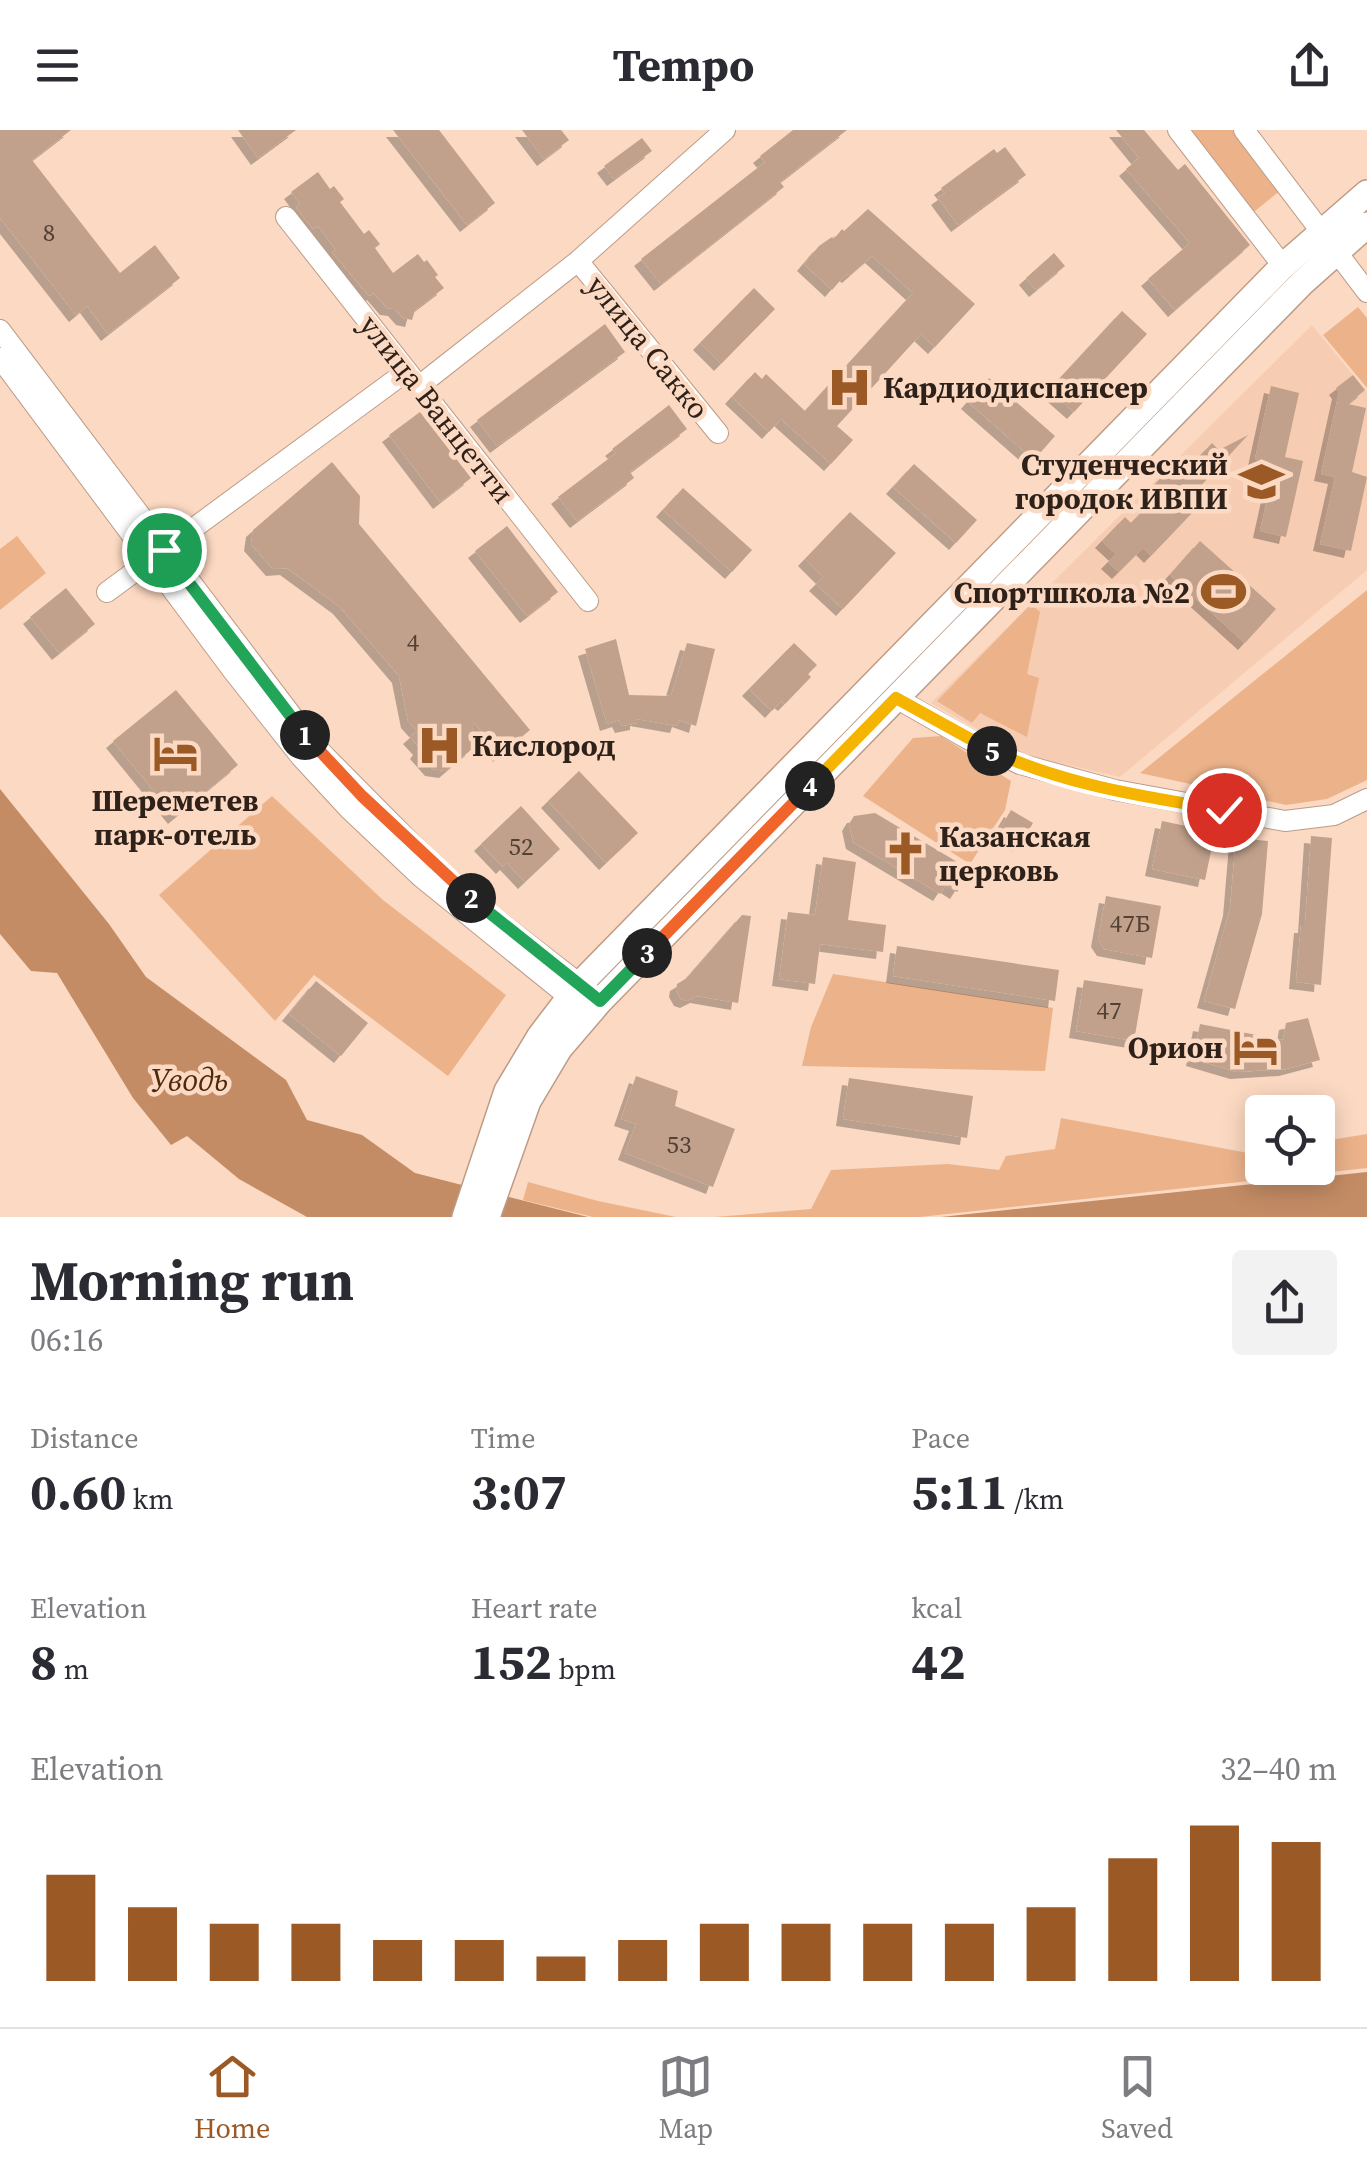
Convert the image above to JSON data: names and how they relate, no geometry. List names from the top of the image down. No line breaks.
{"streets":{"street":["улица Сакко","улица Ванцетти"]},"water":["Уводь"],"places":{"hospital":["Кардиодиспансер","Кислород"],"school or university":["Студенческий городок ИВПИ"],"sports":["Спортшкола №2"],"hotel":["Шереметев парк-отель","Орион"],"church":["Казанская церковь"]},"house_numbers":["8","4","52","47Б","47","53"],"page":{"header":"Tempo","pins":["1","5","4","2","3"],"heading":["Morning run","06:16"],"stats":[["Distance","0.60 km"],["Time","3:07"],["Pace","5:11 /km"],["Elevation","8 m"],["Heart rate","152 bpm"],["kcal","42"]],"chart":["Elevation","32–40 m"],"tabs":["Home","Map","Saved"]}}
